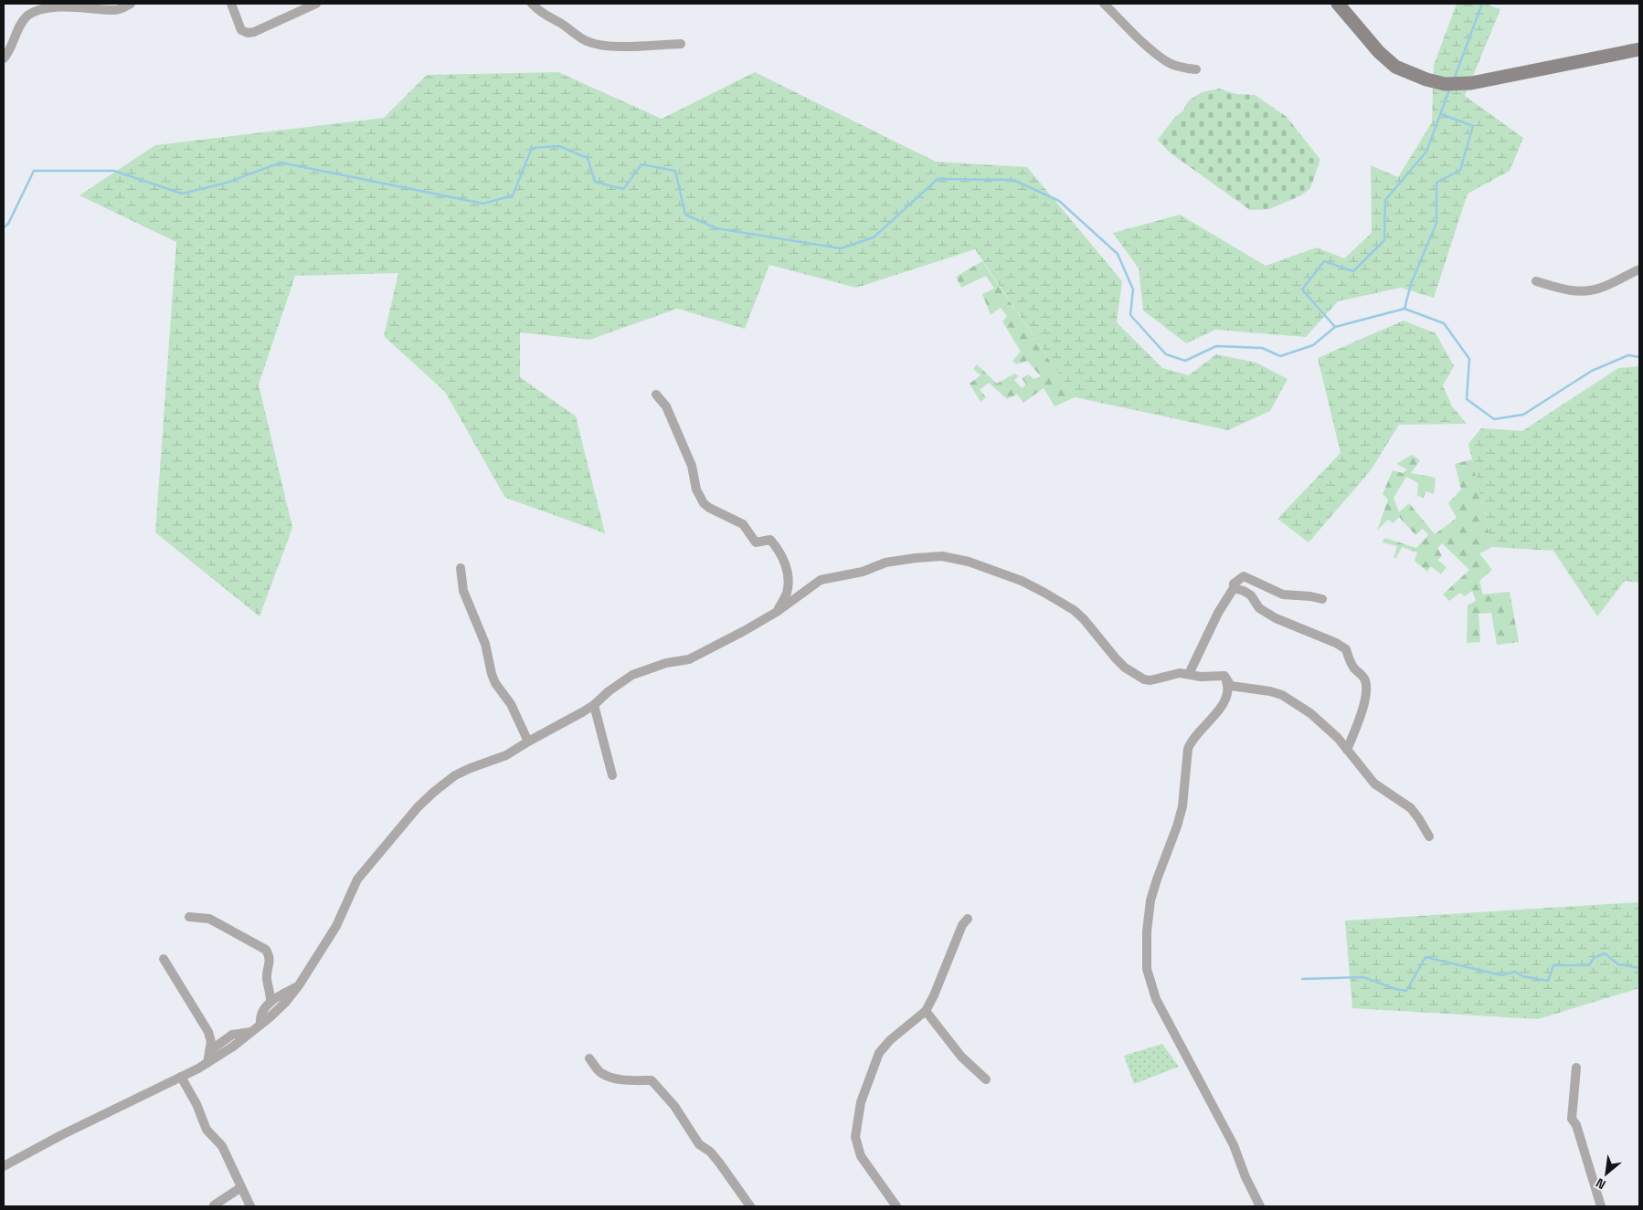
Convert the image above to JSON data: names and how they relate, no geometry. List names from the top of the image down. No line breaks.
{"north":"bottom left"}
